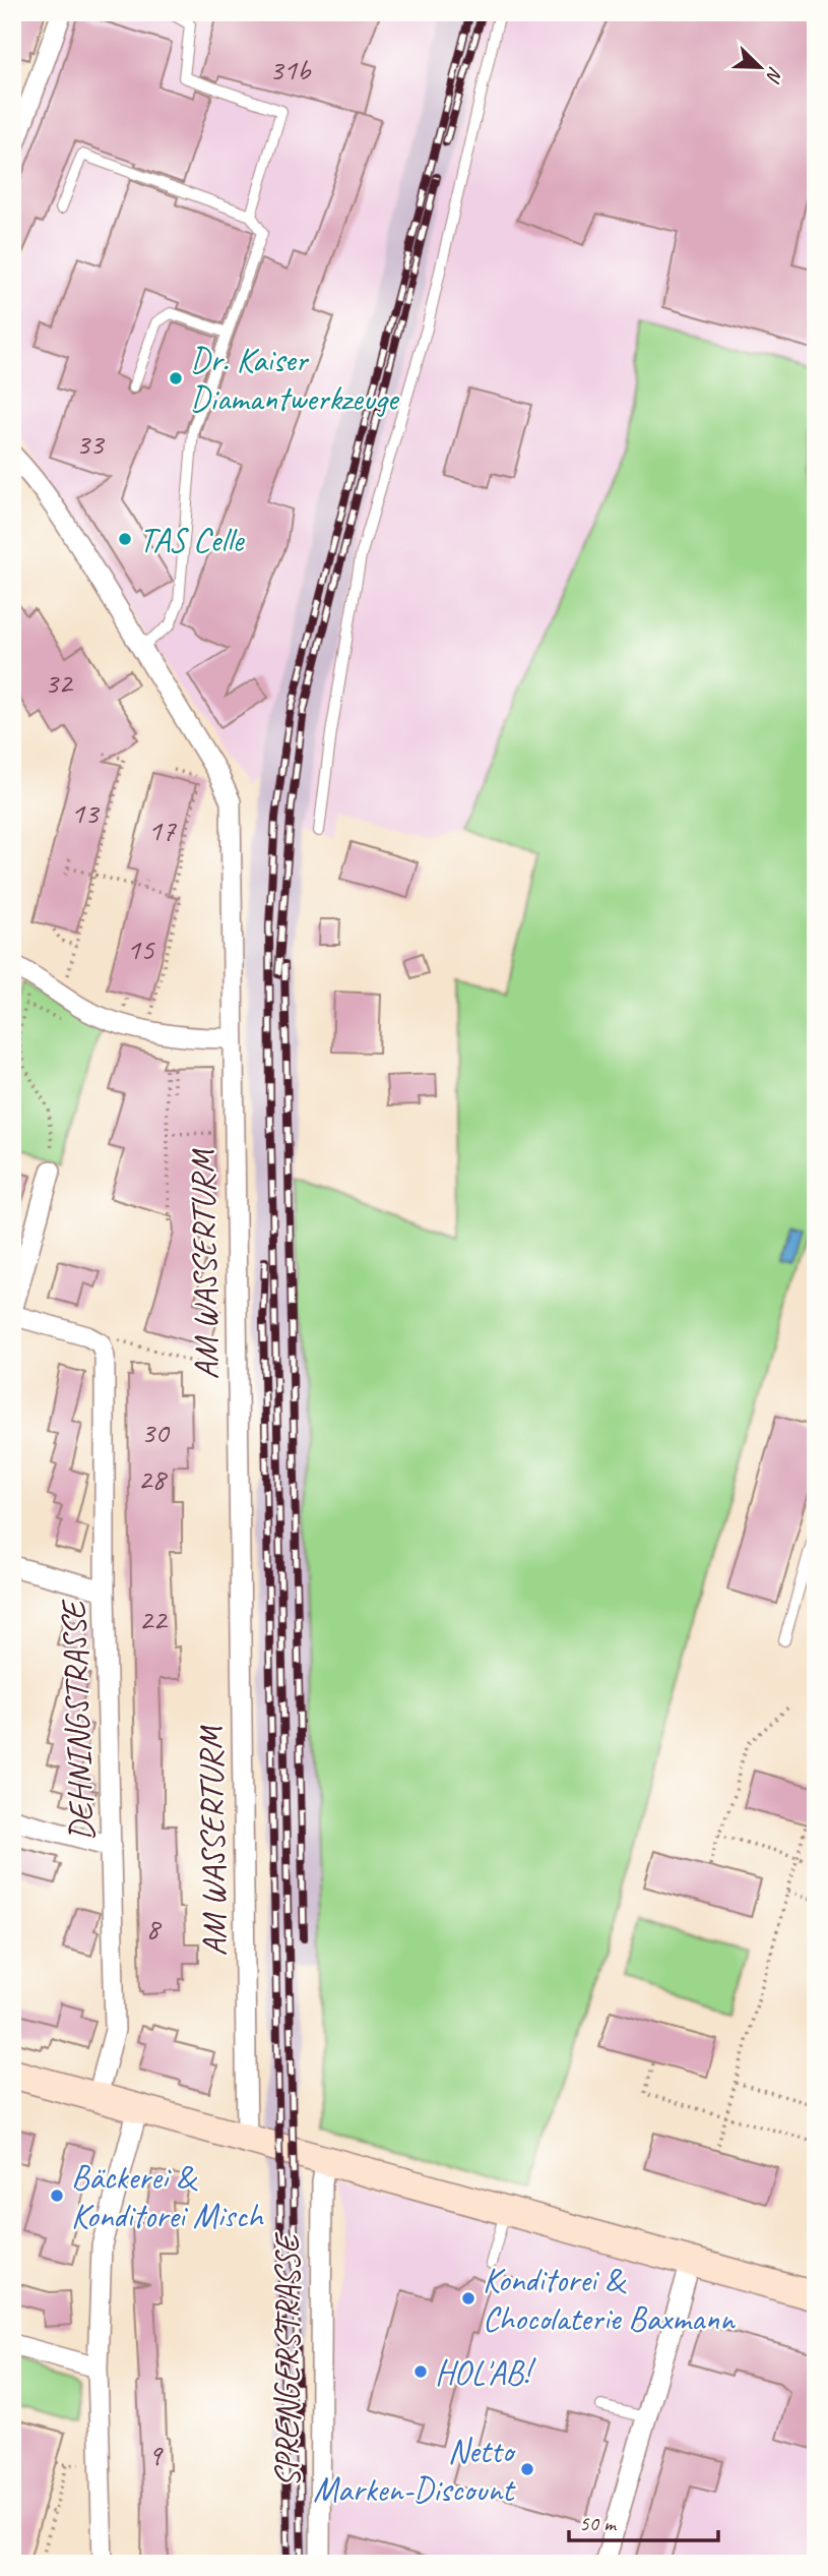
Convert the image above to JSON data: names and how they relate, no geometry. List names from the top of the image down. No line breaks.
{"streets":{"street":["AM WASSERTURM","DEHNINGSTRASSE","SPRENGERSTRASSE"]},"places":["Dr. Kaiser Diamantwerkzeuge","TAS Celle","Bäckerei & Konditorei Misch","Konditorei & Chocolaterie Baxmann","HOL'AB!","Netto Marken-Discount"],"house_numbers":["31b","33","32","13","17","15","30","28","22","8","9"],"scale_bar":"50 m","north":"bottom right"}
